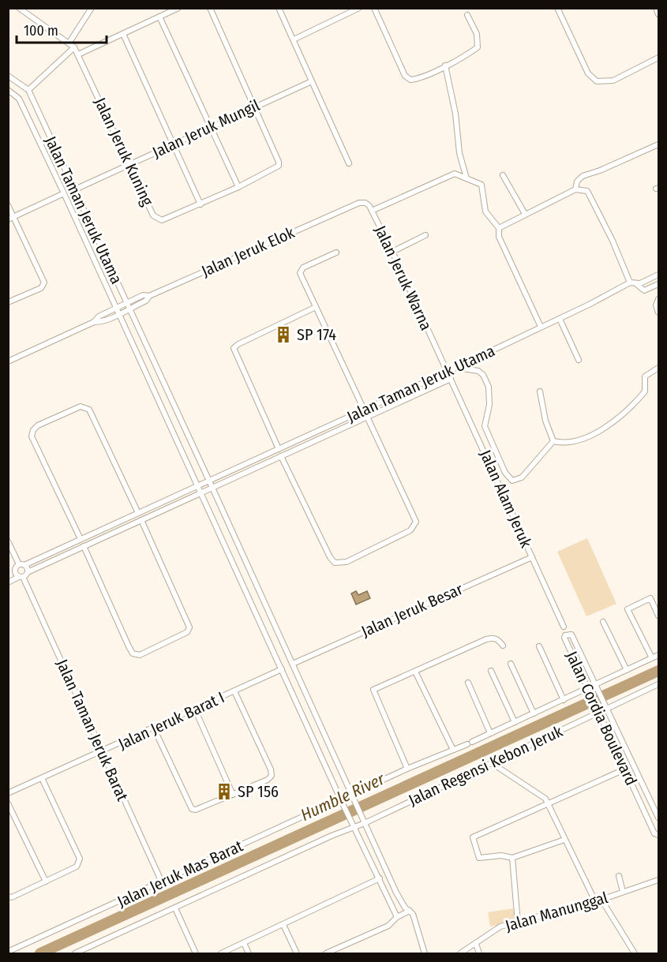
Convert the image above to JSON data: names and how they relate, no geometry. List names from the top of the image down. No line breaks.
{"streets":{"street":["Jalan Jeruk Mungil","Jalan Jeruk Kuning","Jalan Taman Jeruk Utama","Jalan Jeruk Elok","Jalan Jeruk Warna","Jalan Alam Jeruk","Jalan Jeruk Besar","Jalan Cordia Boulevard","Jalan Jeruk Barat I","Jalan Taman Jeruk Barat","Jalan Regensi Kebon Jeruk","Jalan Jeruk Mas Barat","Jalan Manunggal"]},"crossings":[["Jalan Jeruk Mungil","Jalan Jeruk Kuning"],["Jalan Jeruk Mungil","Jalan Taman Jeruk Utama"],["Jalan Taman Jeruk Utama","Jalan Jeruk Elok"],["Jalan Taman Jeruk Utama","Jalan Jeruk Warna"],["Jalan Taman Jeruk Utama","Jalan Alam Jeruk"],["Jalan Taman Jeruk Utama","Jalan Jeruk Besar"],["Jalan Taman Jeruk Utama","Jalan Jeruk Barat I"],["Jalan Taman Jeruk Utama","Jalan Regensi Kebon Jeruk"],["Jalan Taman Jeruk Utama","Jalan Jeruk Mas Barat"],["Jalan Jeruk Elok","Jalan Jeruk Warna"],["Jalan Jeruk Warna","Jalan Alam Jeruk"],["Jalan Alam Jeruk","Jalan Jeruk Besar"],["Jalan Cordia Boulevard","Jalan Regensi Kebon Jeruk"],["Jalan Cordia Boulevard","Jalan Jeruk Mas Barat"],["Jalan Jeruk Barat I","Jalan Taman Jeruk Barat"],["Jalan Taman Jeruk Barat","Jalan Jeruk Mas Barat"]],"water":["Humble River"],"places":{"building":["SP 174","SP 156"]},"scale_bar":"100 m"}
